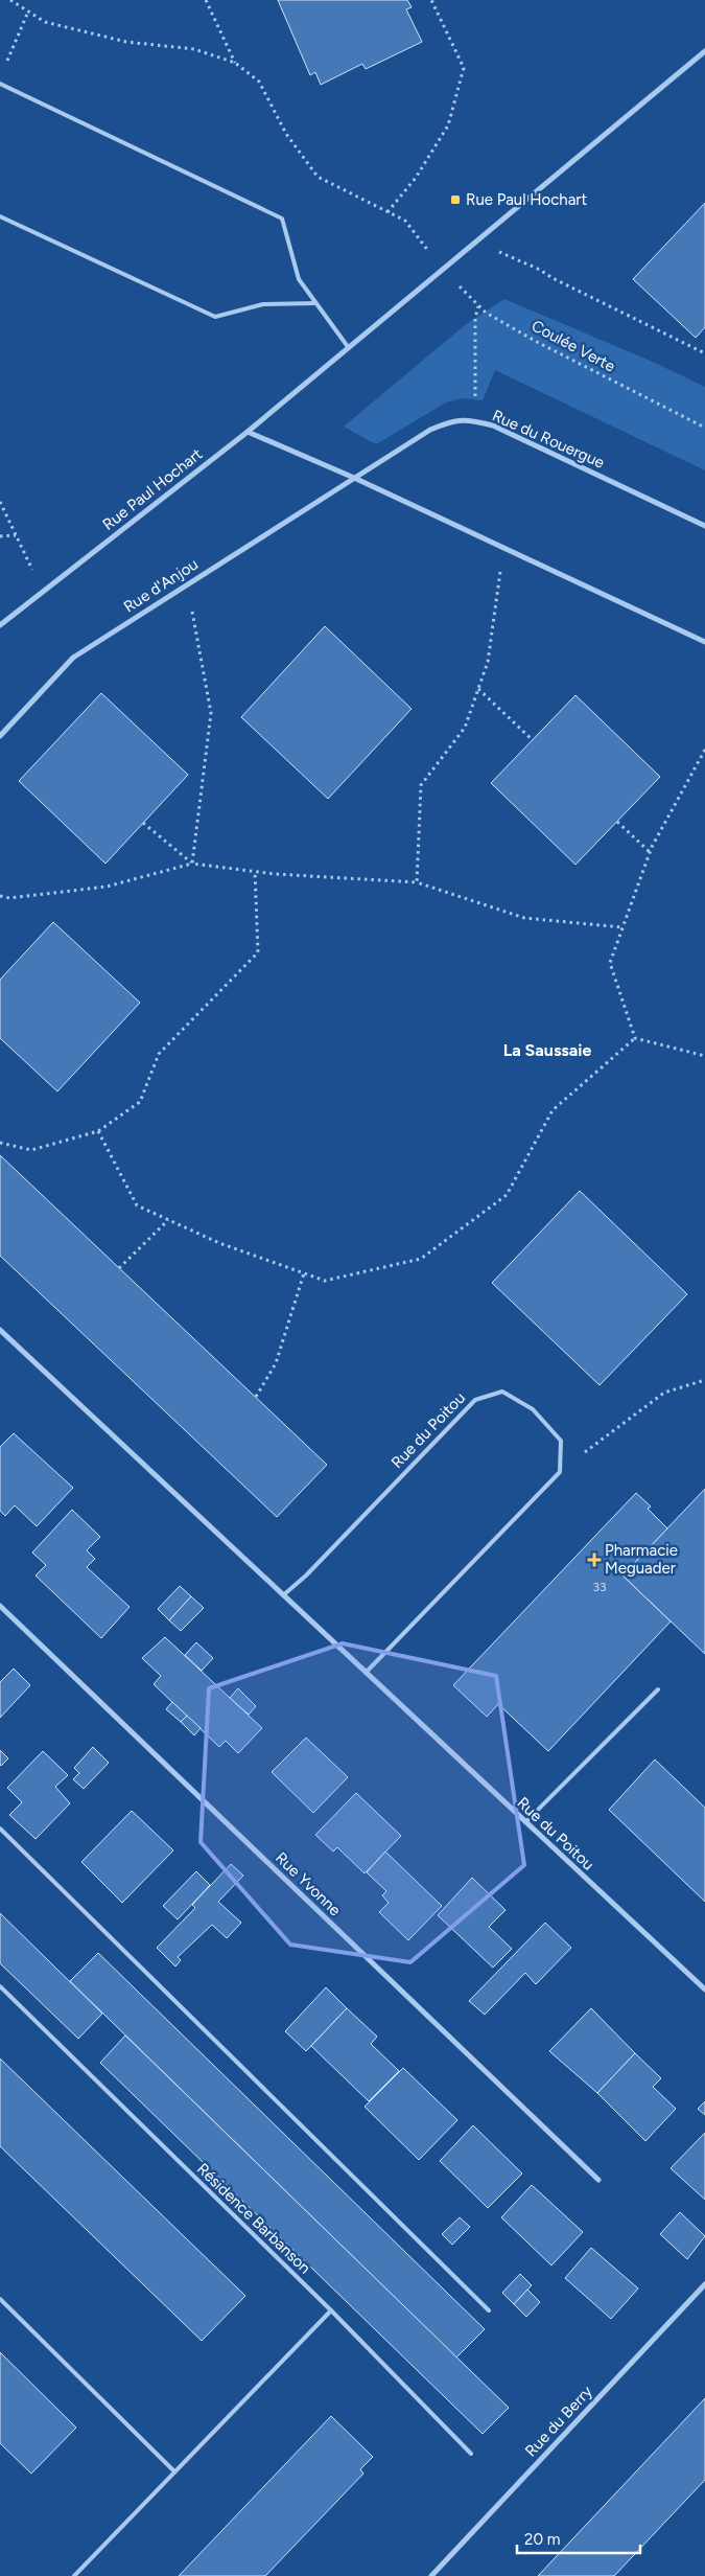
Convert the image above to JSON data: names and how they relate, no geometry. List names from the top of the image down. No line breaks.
{"streets":{"street":["Rue du Rouergue","Rue Paul Hochart","Rue d'Anjou","Rue du Poitou","Rue Yvonne","Rue du Berry"],"lane":["Résidence Barbanson"],"path":["Coulée Verte"]},"crossings":[["Coulée Verte","Rue Paul Hochart"],["Rue du Rouergue","Rue d'Anjou"]],"districts":["La Saussaie"],"places":{"transit":["Rue Paul Hochart"],"health":["Pharmacie Meguader"]},"house_numbers":["33"],"scale_bar":"20 m"}
